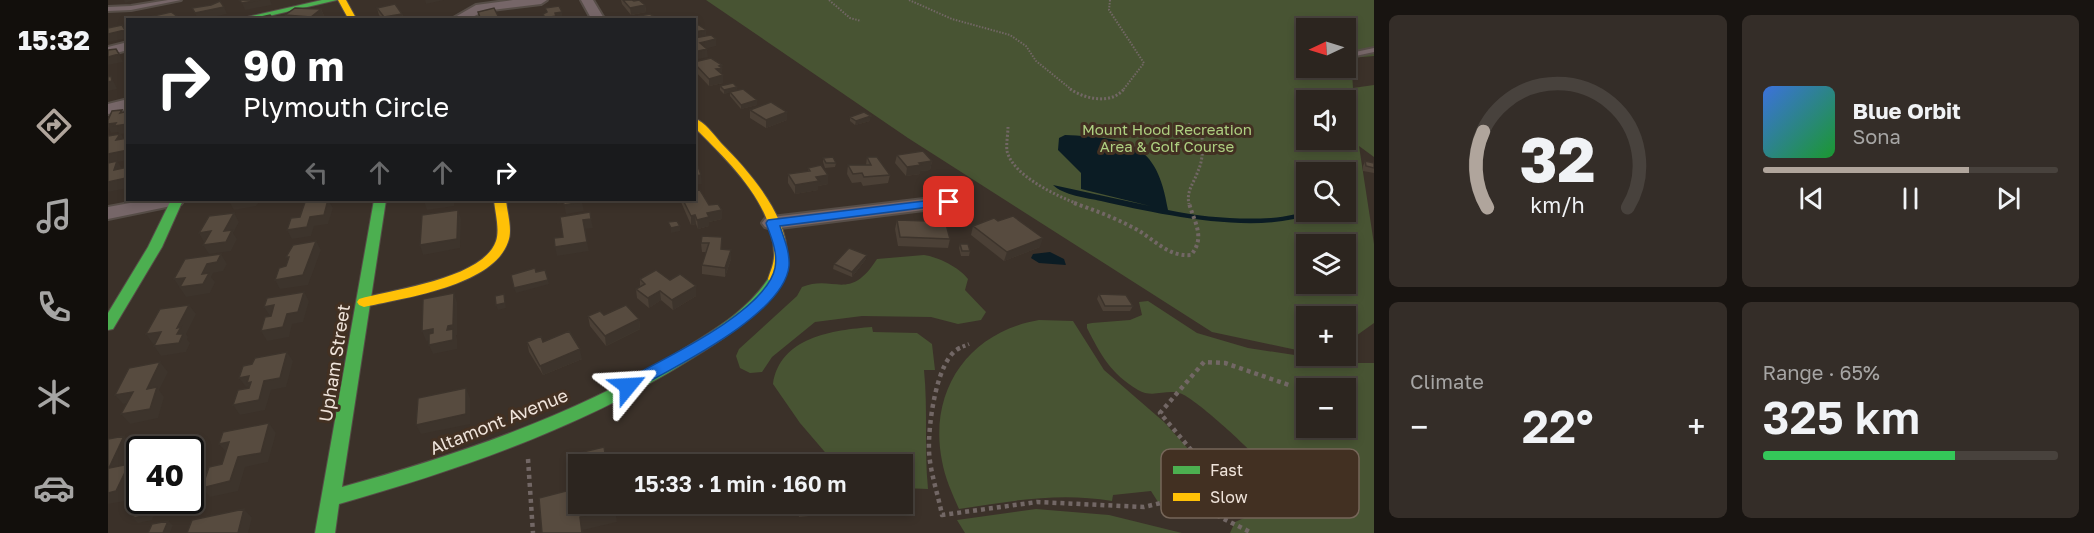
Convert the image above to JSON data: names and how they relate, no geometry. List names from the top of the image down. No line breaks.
{"streets":{"street":["Upham Street","Altamont Avenue"]},"crossings":[["Upham Street","Altamont Avenue"]],"parks":["Mount Hood Recreation Area & Golf Course"],"legend":["Fast","Slow"],"north":"left","page":{"tabs":"15:32","map_buttons":["+","−"],"turn":["90 m","Plymouth Circle"],"song":["Blue Orbit","Sona"],"tile":["Climate",["Range · 65%","325 km"]],"heat":["−","22°","+"],"limit":"40","trip":"15:33 · 1 min · 160 m","gauge":["32","km/h"]}}
